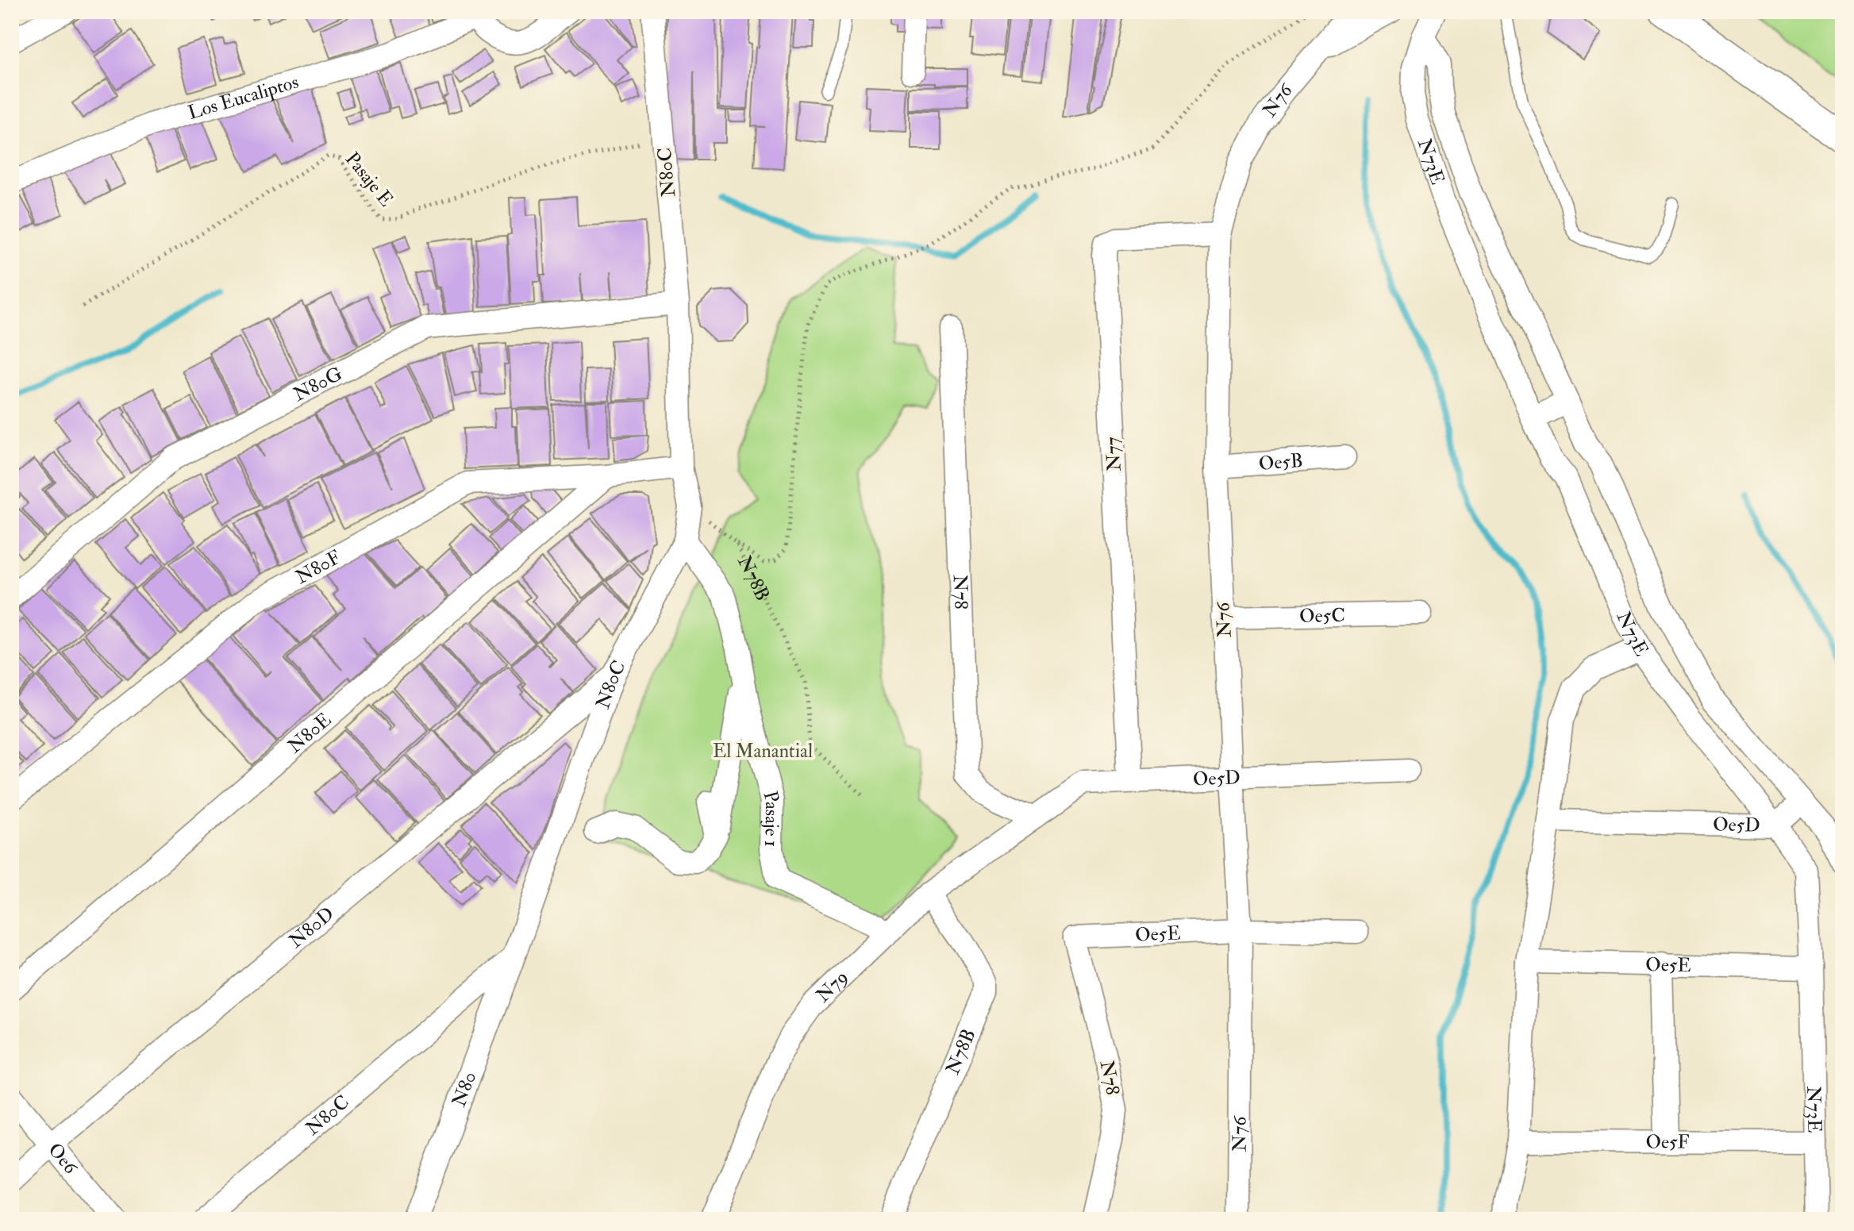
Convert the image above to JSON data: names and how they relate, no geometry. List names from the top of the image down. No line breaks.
{"streets":{"street":["Los Eucaliptos","N76","N73E","N80C","N80G","N77","Oe5B","N80F","N78B","N78","Oe5C","N80E","Oe5D","Pasaje 1","N80D","Oe5E","N79","N80","Oe5F","Oe6"],"path":["Pasaje E"]},"crossings":[["N76","N77"],["N76","Oe5B"],["N76","Oe5C"],["N76","Oe5D"],["N76","Oe5E"],["N73E","Oe5D"],["N73E","Oe5E"],["N73E","Oe5F"],["N80C","Pasaje E"],["N80C","N80G"],["N80C","N80F"],["N80C","N78B"],["N80C","Pasaje 1"],["N80C","N80D"],["N80C","N80"],["N77","Oe5D"],["N80F","N80E"],["N78B","N79"],["N78","Oe5D"],["N78","Oe5E"],["N78","N79"],["Oe5D","N79"],["Pasaje 1","N79"],["N80D","Oe6"]],"parks":["El Manantial"]}
